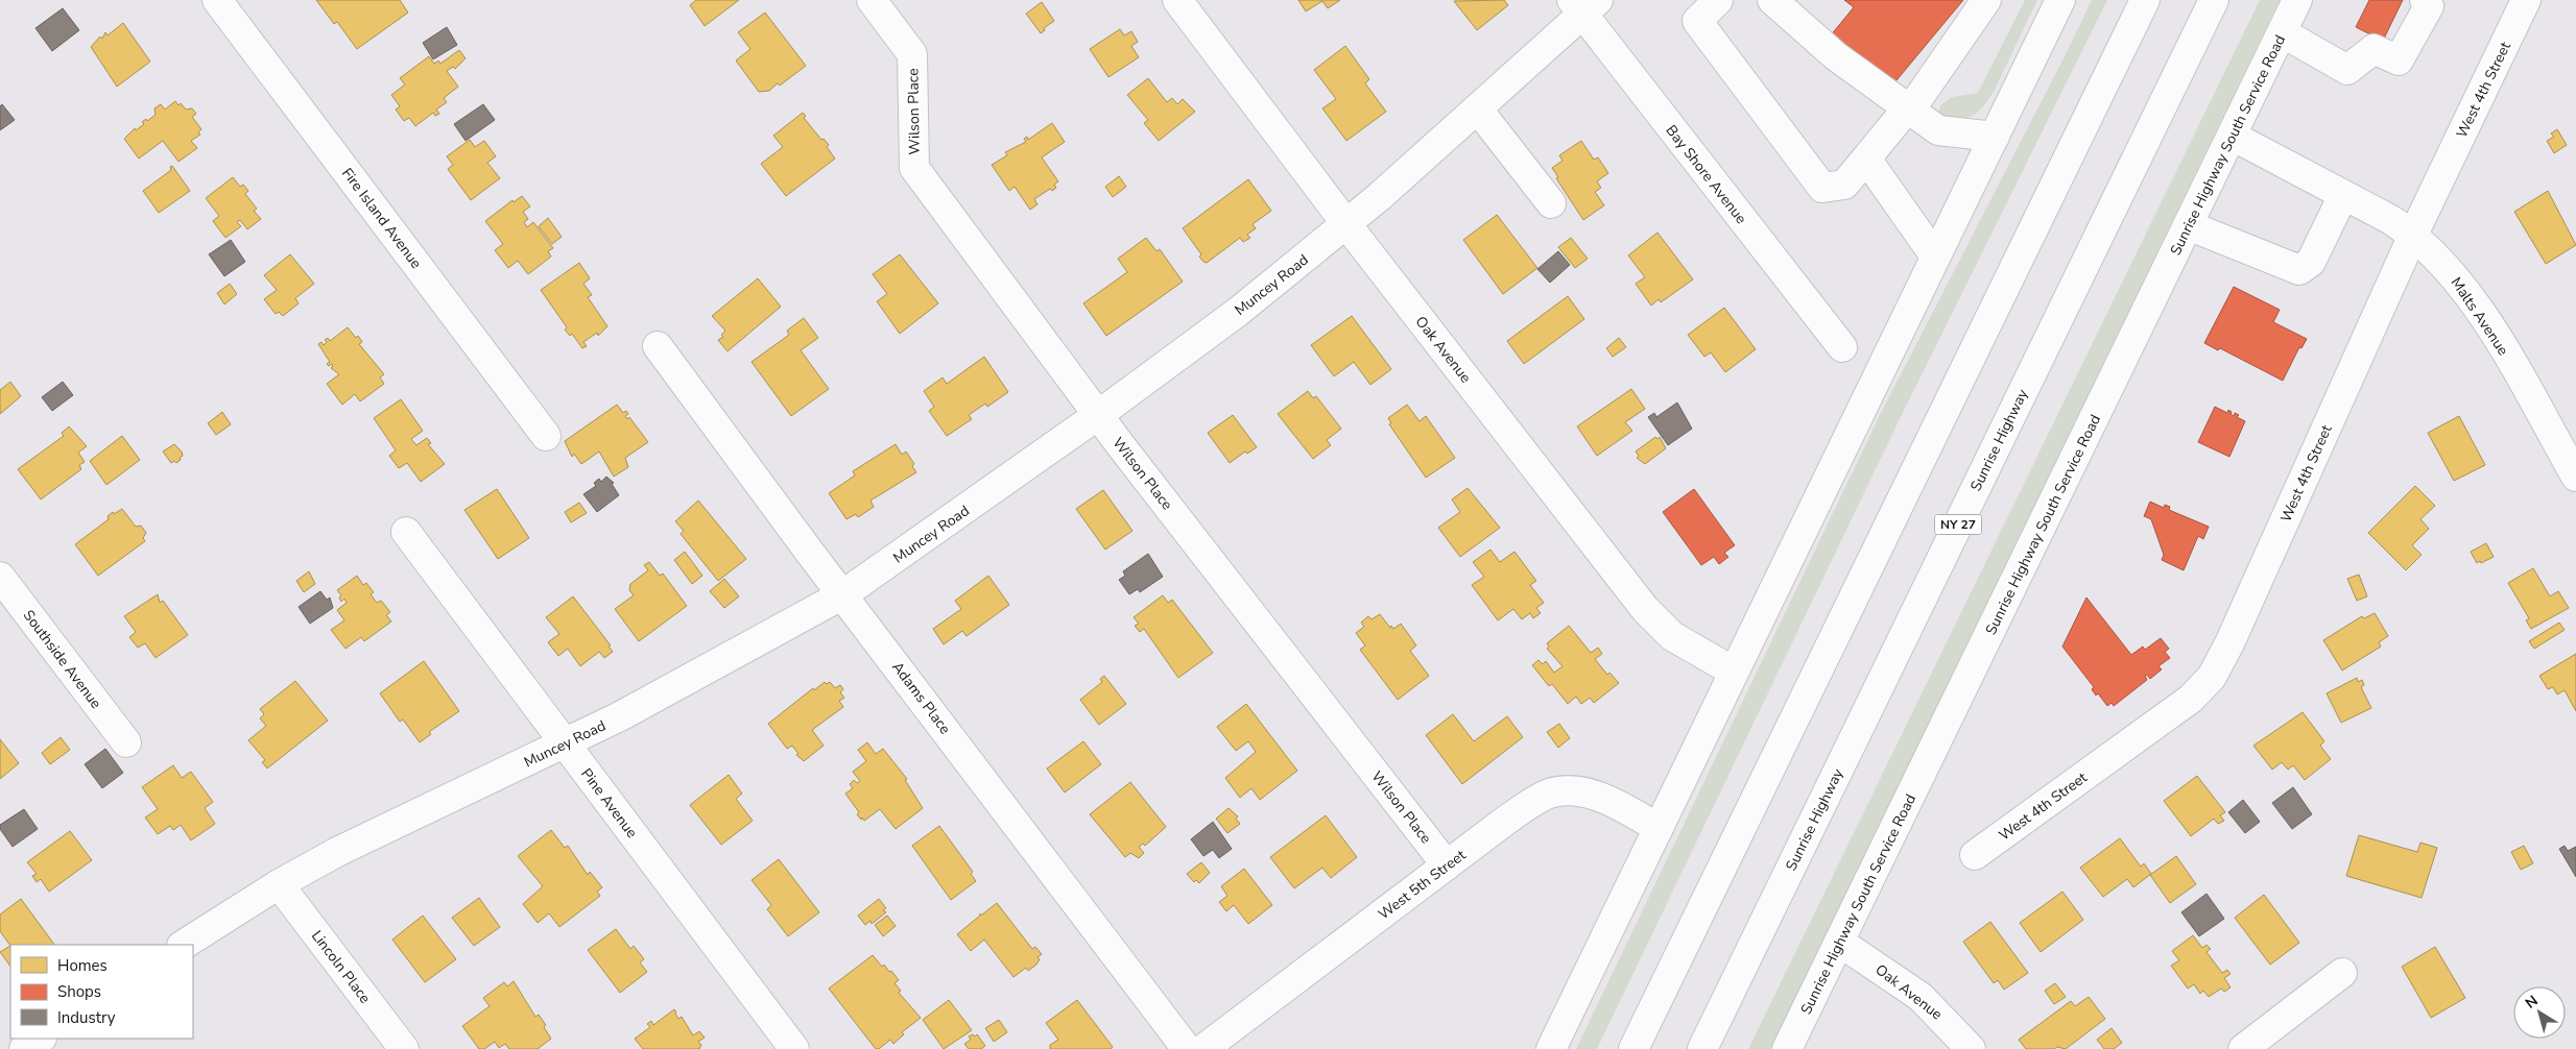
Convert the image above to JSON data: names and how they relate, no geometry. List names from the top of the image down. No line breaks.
{"streets":{"main road":["West 4th Street","Wilson Place","Sunrise Highway South Service Road","Bay Shore Avenue","Fire Island Avenue","Muncey Road","Malts Avenue","Oak Avenue","Sunrise Highway","NY 27","Southside Avenue","Adams Place","Pine Avenue","West 5th Street","Lincoln Place"]},"crossings":[["West 4th Street","Malts Avenue"],["Wilson Place","Muncey Road"],["Wilson Place","West 5th Street"],["Sunrise Highway South Service Road","Malts Avenue"],["Sunrise Highway South Service Road","Oak Avenue"],["Bay Shore Avenue","Muncey Road"],["Muncey Road","Oak Avenue"],["Muncey Road","Adams Place"],["Muncey Road","Pine Avenue"],["Muncey Road","Lincoln Place"]],"legend":["Homes","Shops","Industry"],"north":"top left"}
